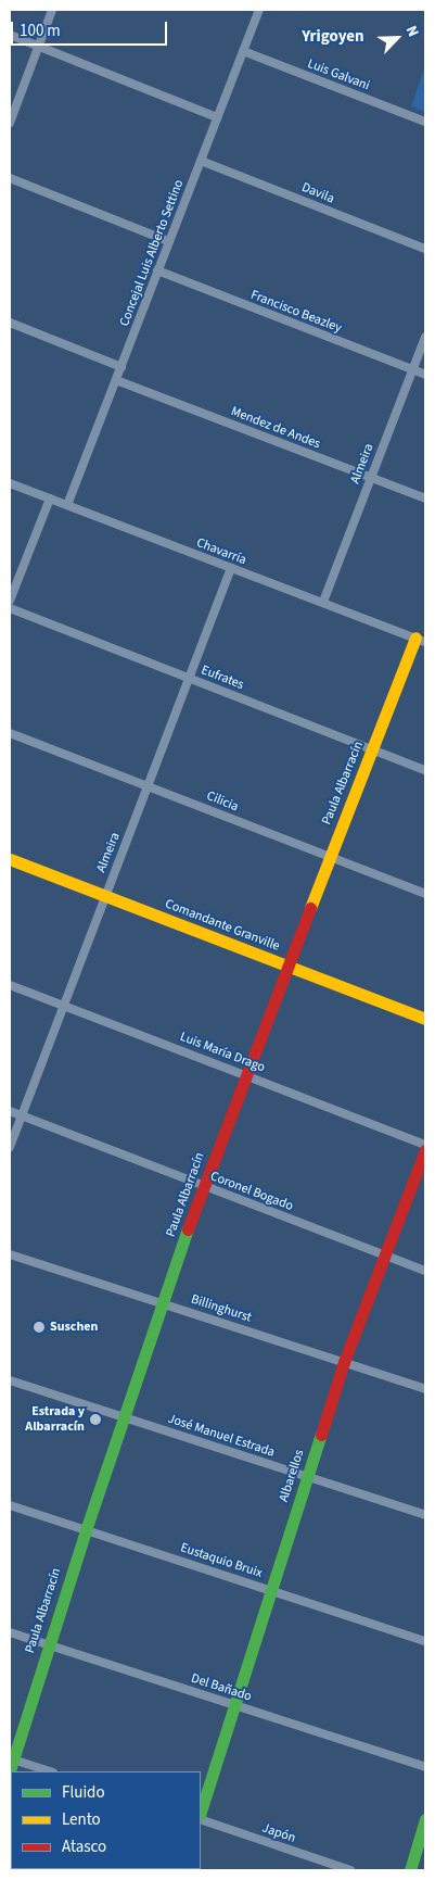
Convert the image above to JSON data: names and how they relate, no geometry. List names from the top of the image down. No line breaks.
{"streets":{"street":["Luis Galvani","Davila","Concejal Luis Alberto Settino","Francisco Beazley","Mendez de Andes","Almeira","Chavarría","Eufrates","Paula Albarracín","Cilicia","Comandante Granville","Luis María Drago","Coronel Bogado","Billinghurst","José Manuel Estrada","Albarellos","Eustaquio Bruix","Del Bañado","Japón"]},"crossings":[["Luis Galvani","Concejal Luis Alberto Settino"],["Davila","Concejal Luis Alberto Settino"],["Concejal Luis Alberto Settino","Francisco Beazley"],["Concejal Luis Alberto Settino","Mendez de Andes"],["Concejal Luis Alberto Settino","Chavarría"],["Francisco Beazley","Almeira"],["Mendez de Andes","Almeira"],["Almeira","Chavarría"],["Almeira","Eufrates"],["Almeira","Cilicia"],["Almeira","Comandante Granville"],["Almeira","Luis María Drago"],["Almeira","Coronel Bogado"],["Chavarría","Paula Albarracín"],["Eufrates","Paula Albarracín"],["Paula Albarracín","Cilicia"],["Paula Albarracín","Comandante Granville"],["Paula Albarracín","Luis María Drago"],["Paula Albarracín","Coronel Bogado"],["Paula Albarracín","Billinghurst"],["Paula Albarracín","José Manuel Estrada"],["Paula Albarracín","Eustaquio Bruix"],["Paula Albarracín","Del Bañado"],["Coronel Bogado","Albarellos"],["Billinghurst","Albarellos"],["José Manuel Estrada","Albarellos"],["Albarellos","Eustaquio Bruix"],["Albarellos","Del Bañado"]],"districts":["Yrigoyen"],"places":["Suschen","Estrada y Albarracín"],"legend":["Fluido","Lento","Atasco"],"scale_bar":"100 m","north":"top right"}
